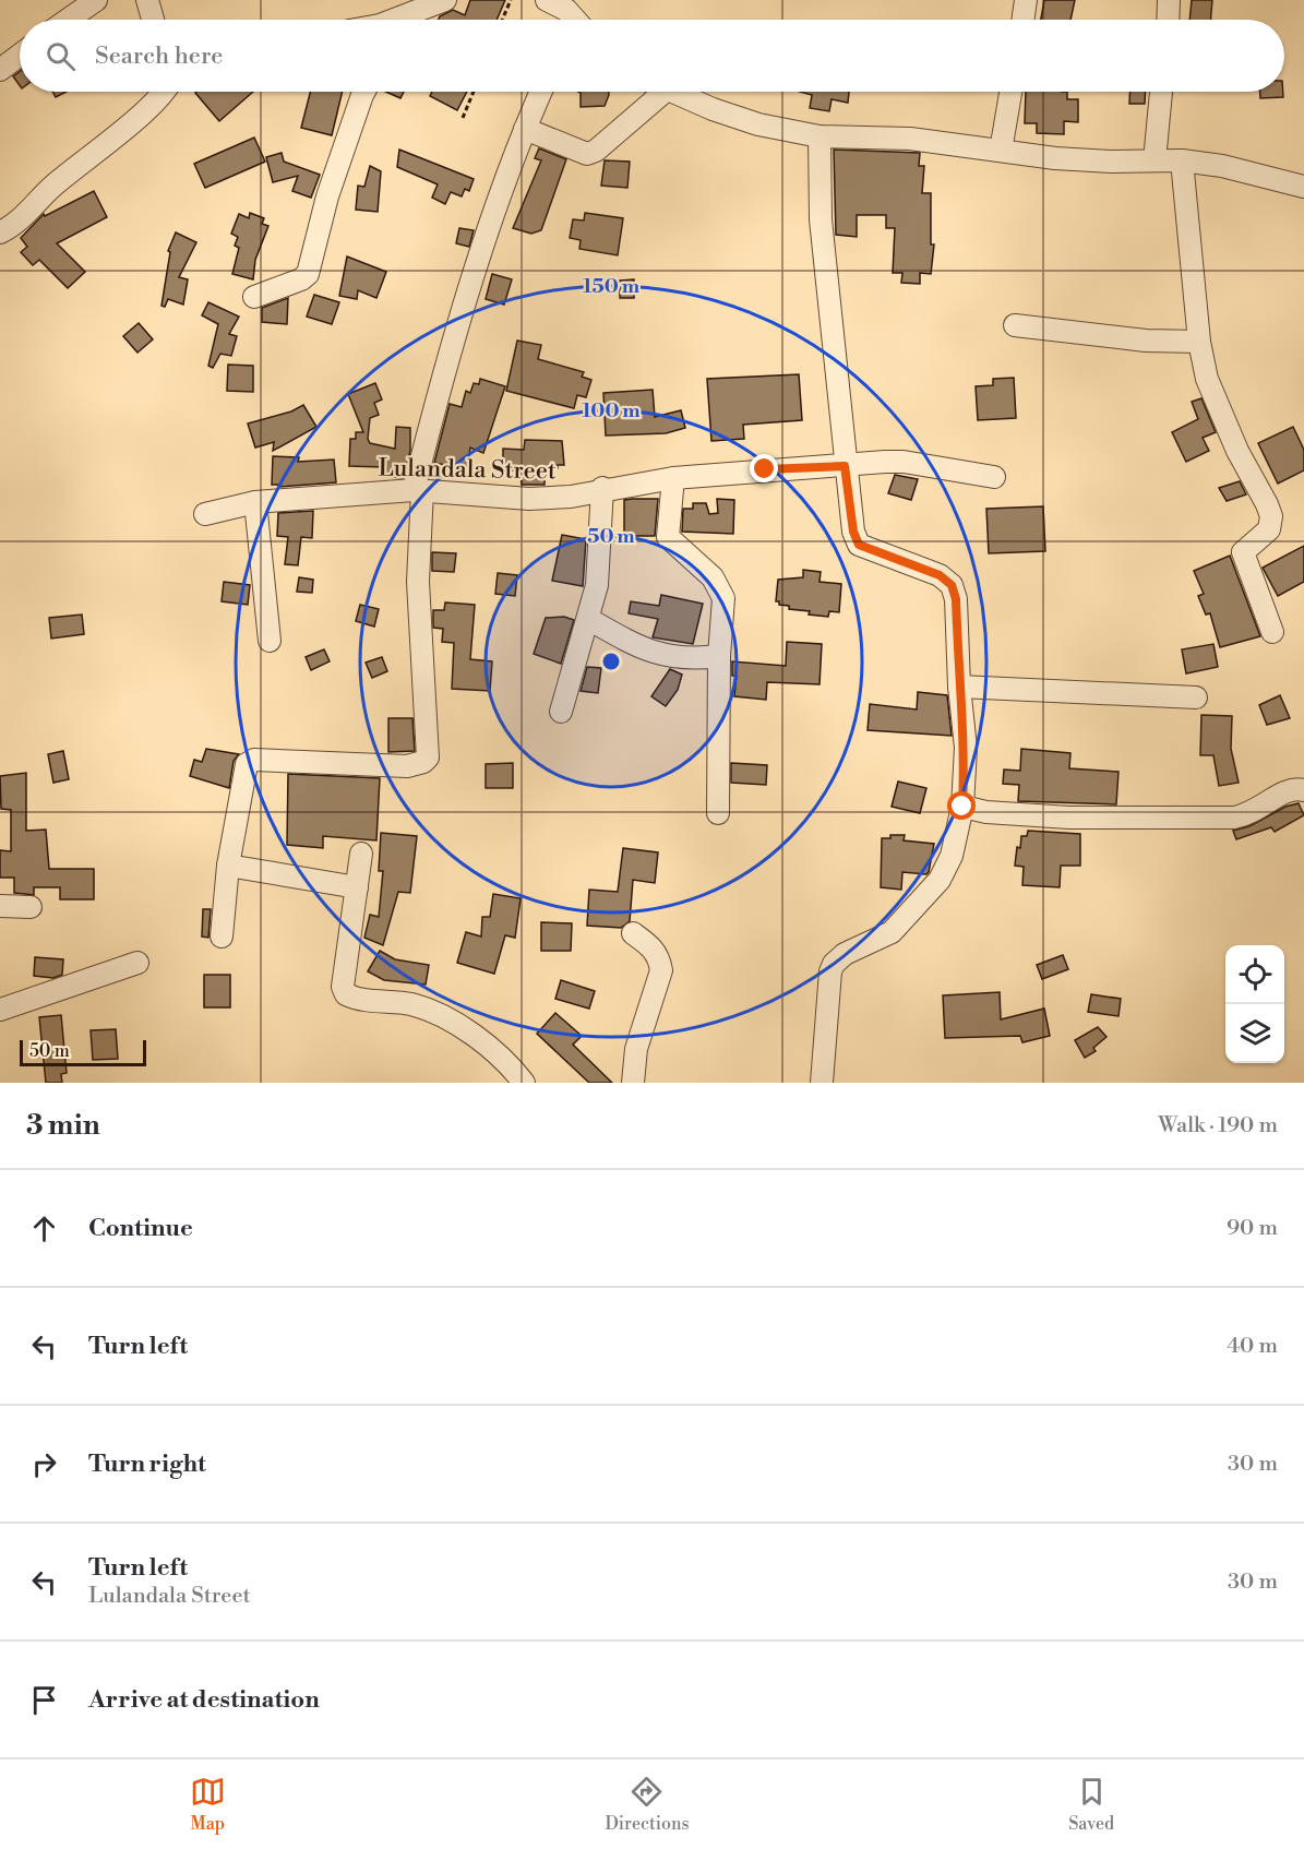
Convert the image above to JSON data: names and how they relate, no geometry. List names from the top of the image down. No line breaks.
{"streets":{"street":["Lulandala Street"]},"scale_bar":"50 m","page":{"search":"Search here","scale":"50 m","heading":["3 min","Walk · 190 m"],"list":[["Continue","90 m"],["Turn left","40 m"],["Turn right","30 m"],["Turn left","Lulandala Street","30 m"],"Arrive at destination"],"nav":["Map","Directions","Saved"]},"rings":["150 m","100 m","50 m"]}
